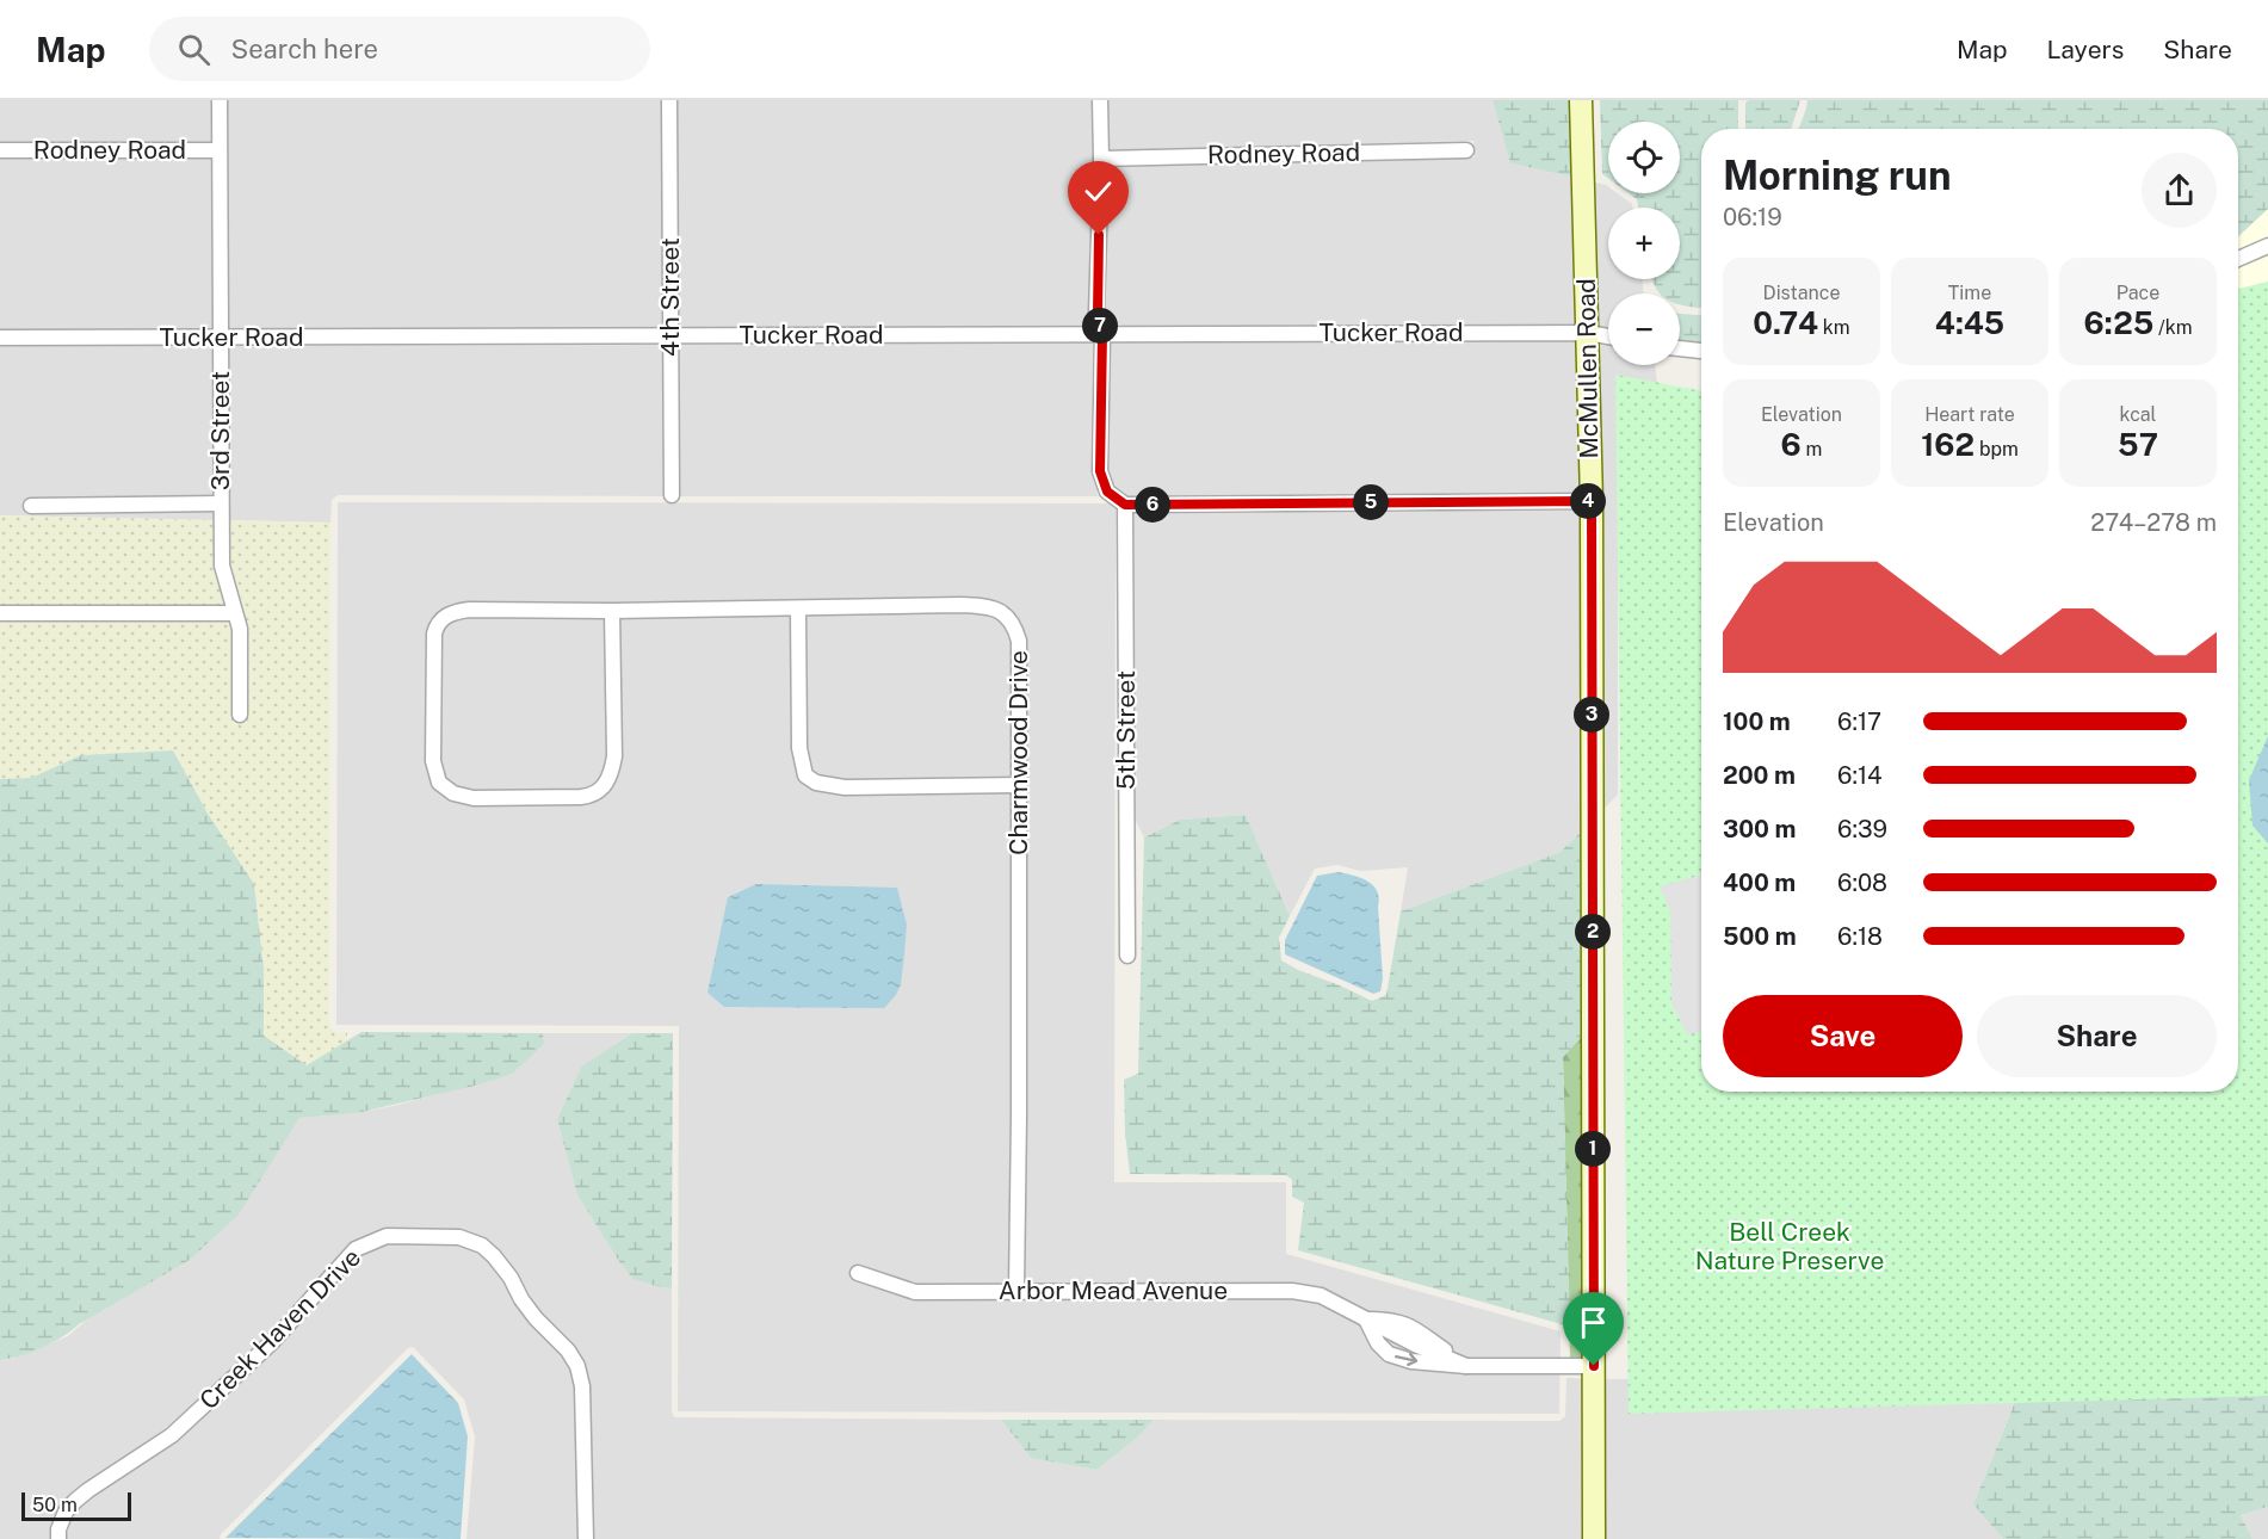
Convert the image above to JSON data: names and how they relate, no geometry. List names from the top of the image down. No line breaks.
{"streets":{"street":["Rodney Road","4th Street","Tucker Road","McMullen Road","3rd Street","5th Street","Charmwood Drive","Arbor Mead Avenue","Creek Haven Drive"]},"crossings":[["Rodney Road","3rd Street"],["4th Street","Tucker Road"],["Tucker Road","McMullen Road"],["Tucker Road","3rd Street"],["Charmwood Drive","Arbor Mead Avenue"]],"parks":["Bell Creek Nature Preserve"],"scale_bar":"50 m","page":{"header":"Map","search":"Search here","nav":["Map","Layers","Share"],"map_buttons":["+","−"],"heading":["Morning run","06:19"],"stats":[["Distance","0.74 km"],["Time","4:45"],["Pace","6:25 /km"],["Elevation","6 m"],["Heart rate","162 bpm"],["kcal","57"]],"pins":["7","4","5","6","3","2","1"],"chart":["Elevation","274–278 m"],"list":[{"name":"100 m","note":"6:17"},{"name":"200 m","note":"6:14"},{"name":"300 m","note":"6:39"},{"name":"400 m","note":"6:08"},{"name":"500 m","note":"6:18"}],"buttons":["Save","Share"],"scale":"50 m"}}
